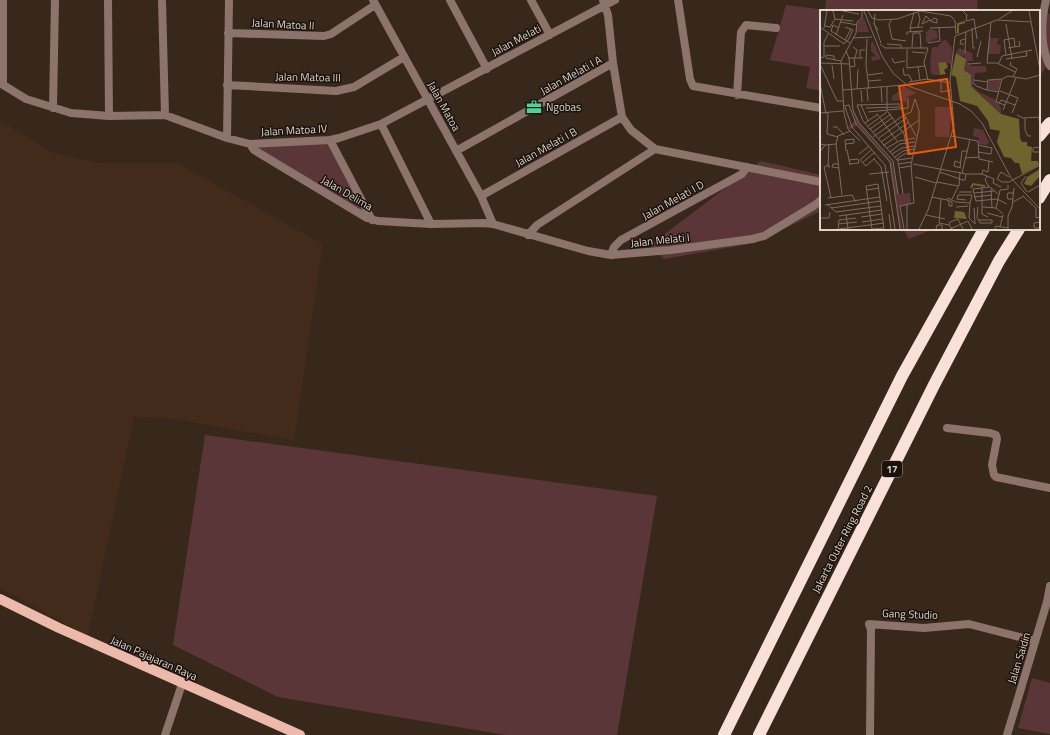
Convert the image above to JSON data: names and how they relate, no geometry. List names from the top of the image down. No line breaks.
{"streets":{"highway":["17","Jakarta Outer Ring Road 2"],"main road":["Jalan Pajajaran Raya"],"street":["Jalan Matoa II","Jalan Melati","Jalan Melati I A","Jalan Matoa III","Jalan Matoa","Jalan Matoa IV","Jalan Melati I B","Jalan Delima","Jalan Melati I D","Jalan Melati I","Gang Studio","Jalan Saidin"]},"crossings":[["Jalan Matoa II","Jalan Matoa"],["Jalan Melati","Jalan Matoa"],["Jalan Melati","Jalan Matoa IV"],["Jalan Melati I A","Jalan Matoa"],["Jalan Matoa III","Jalan Matoa"],["Jalan Matoa","Jalan Matoa IV"],["Jalan Matoa","Jalan Melati I B"],["Jalan Matoa","Jalan Delima"],["Jalan Matoa","Jalan Melati I"],["Jalan Matoa IV","Jalan Delima"],["Jalan Delima","Jalan Melati I"],["Jalan Melati I D","Jalan Melati I"],["Gang Studio","Jalan Saidin"]],"places":{"office":["Ngobas"]}}
